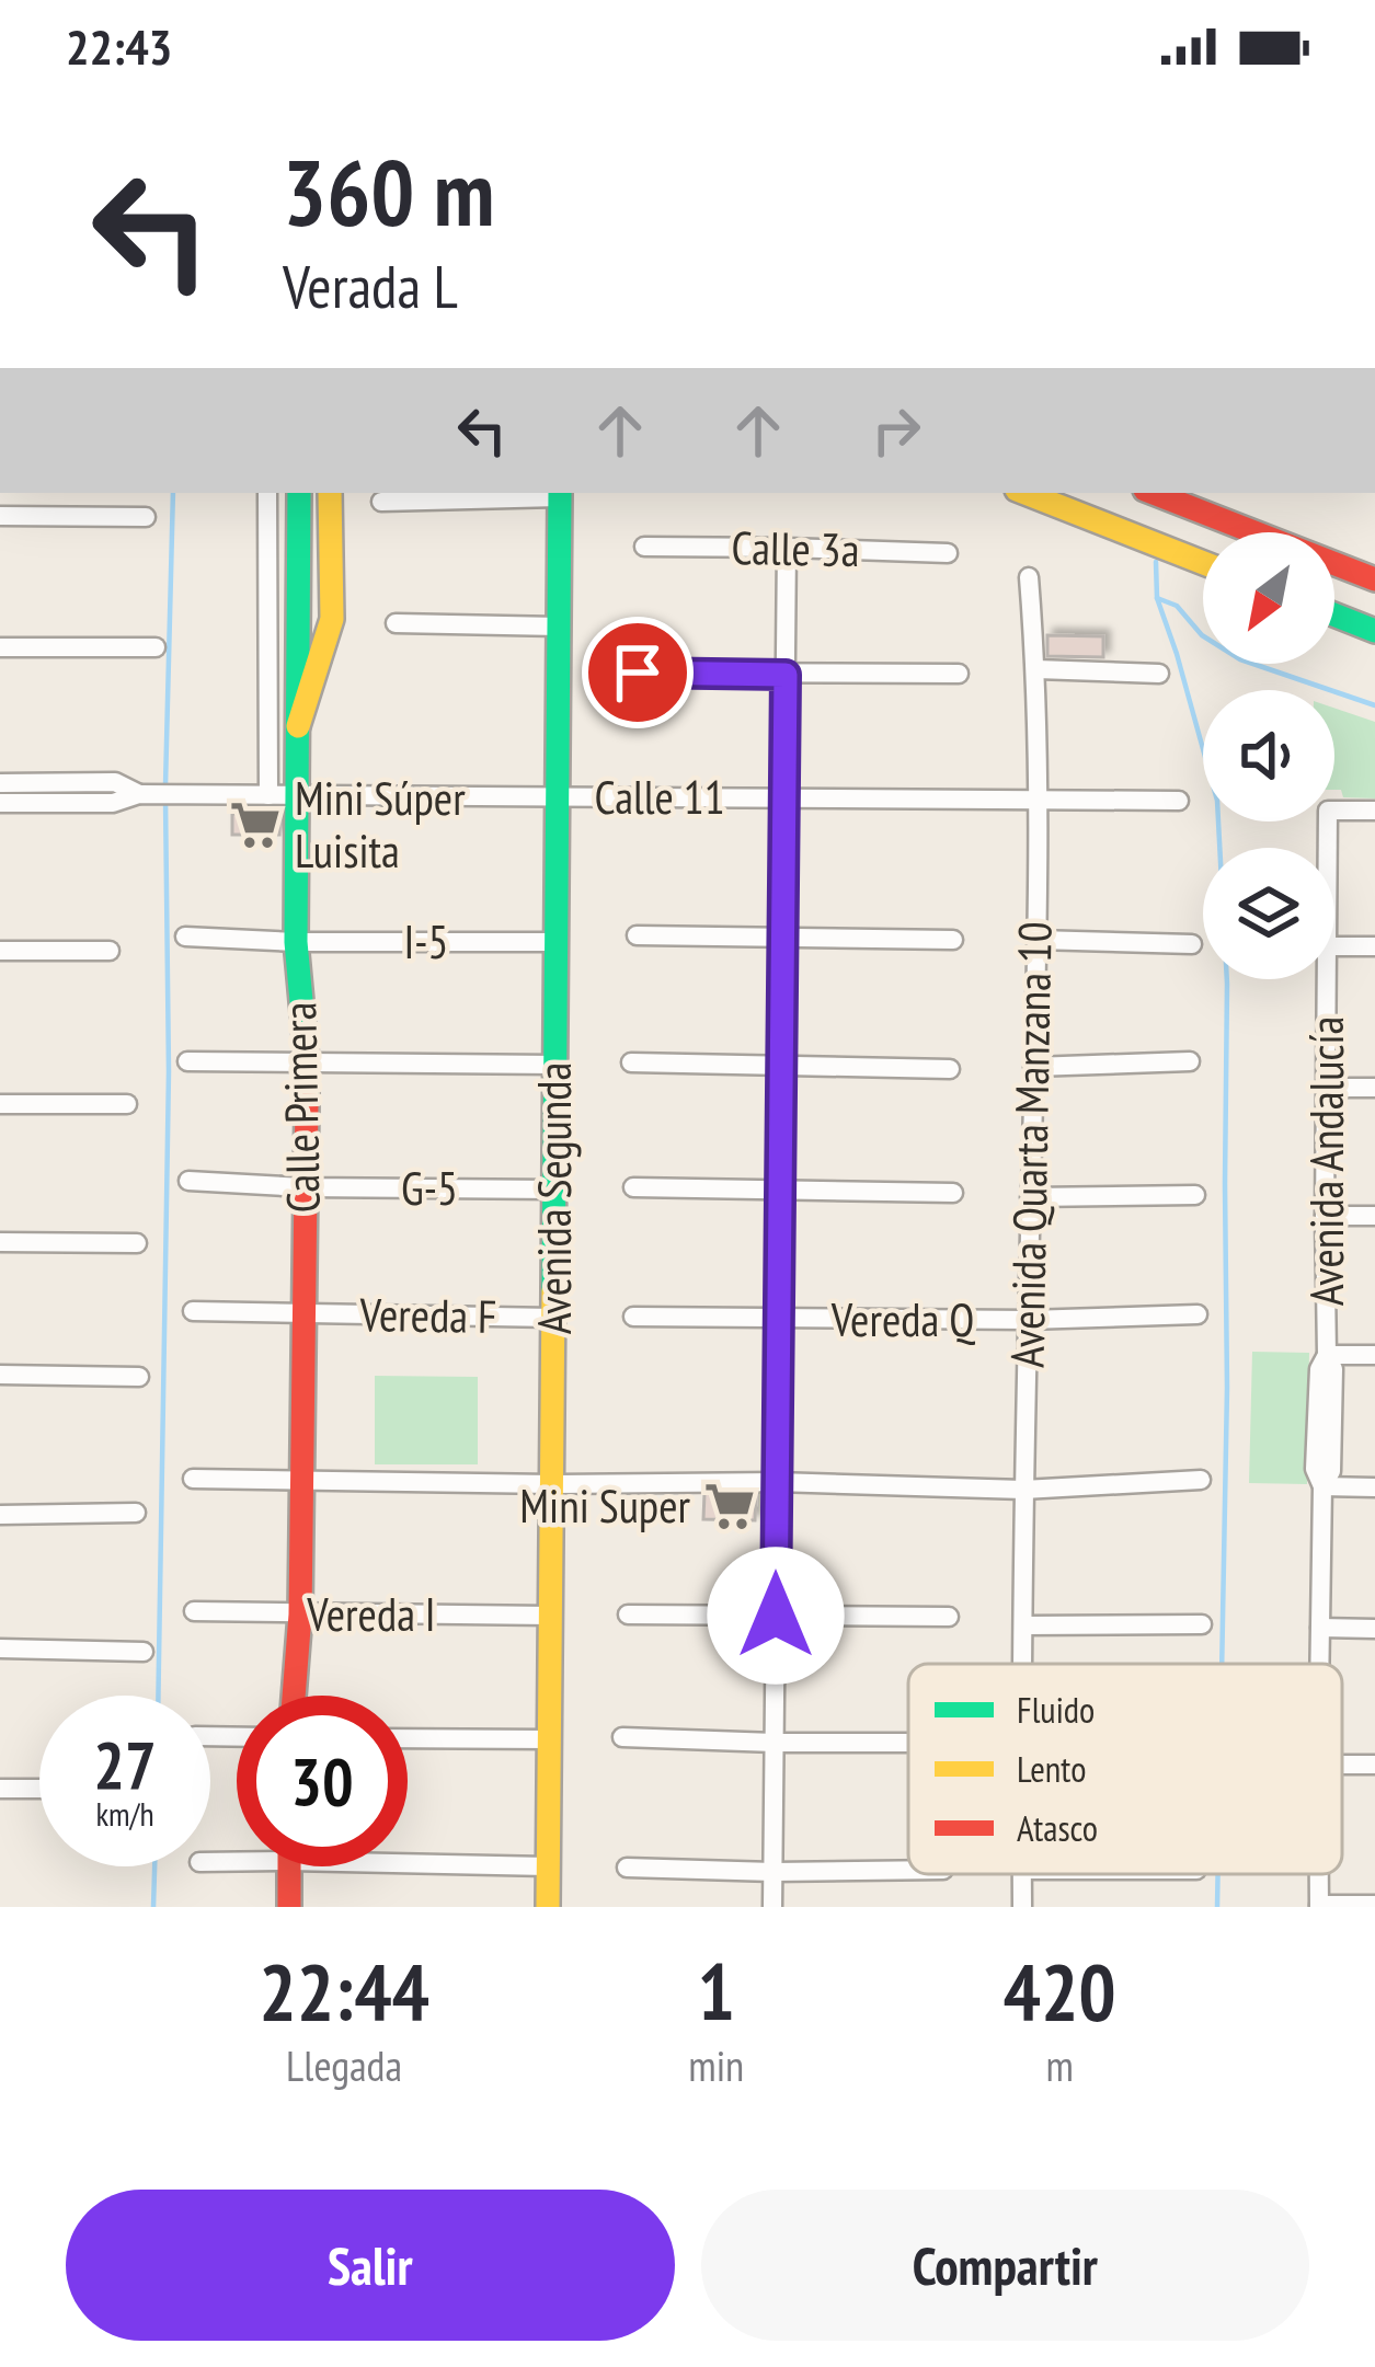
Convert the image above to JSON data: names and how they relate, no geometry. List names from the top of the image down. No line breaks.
{"streets":{"main road":["Calle Primera","Avenida Segunda"],"street":["Calle 3a","Calle 11","I-5","Avenida Quarta Manzana 10","Avenida Andalucía","G-5","Vereda F","Vereda Q","Vereda I"]},"crossings":[["Calle 11","Calle Primera"],["Calle 11","Avenida Quarta Manzana 10"],["Calle 11","Avenida Segunda"],["I-5","Calle Primera"],["I-5","Avenida Segunda"],["Calle Primera","G-5"],["Calle Primera","Vereda F"],["Calle Primera","Vereda I"],["Avenida Quarta Manzana 10","Vereda Q"],["G-5","Avenida Segunda"],["Avenida Segunda","Vereda F"],["Avenida Segunda","Vereda I"]],"places":{"supermarket":["Mini Súper Luisita","Mini Super"]},"legend":["Fluido","Lento","Atasco"],"north":"bottom left","page":{"status":"22:43","turn":["360 m","Verada L"],"speed":"27 km/h","limit":"30","eta":["22:44","Llegada","1","min","420","m"],"buttons":["Salir","Compartir"]}}
